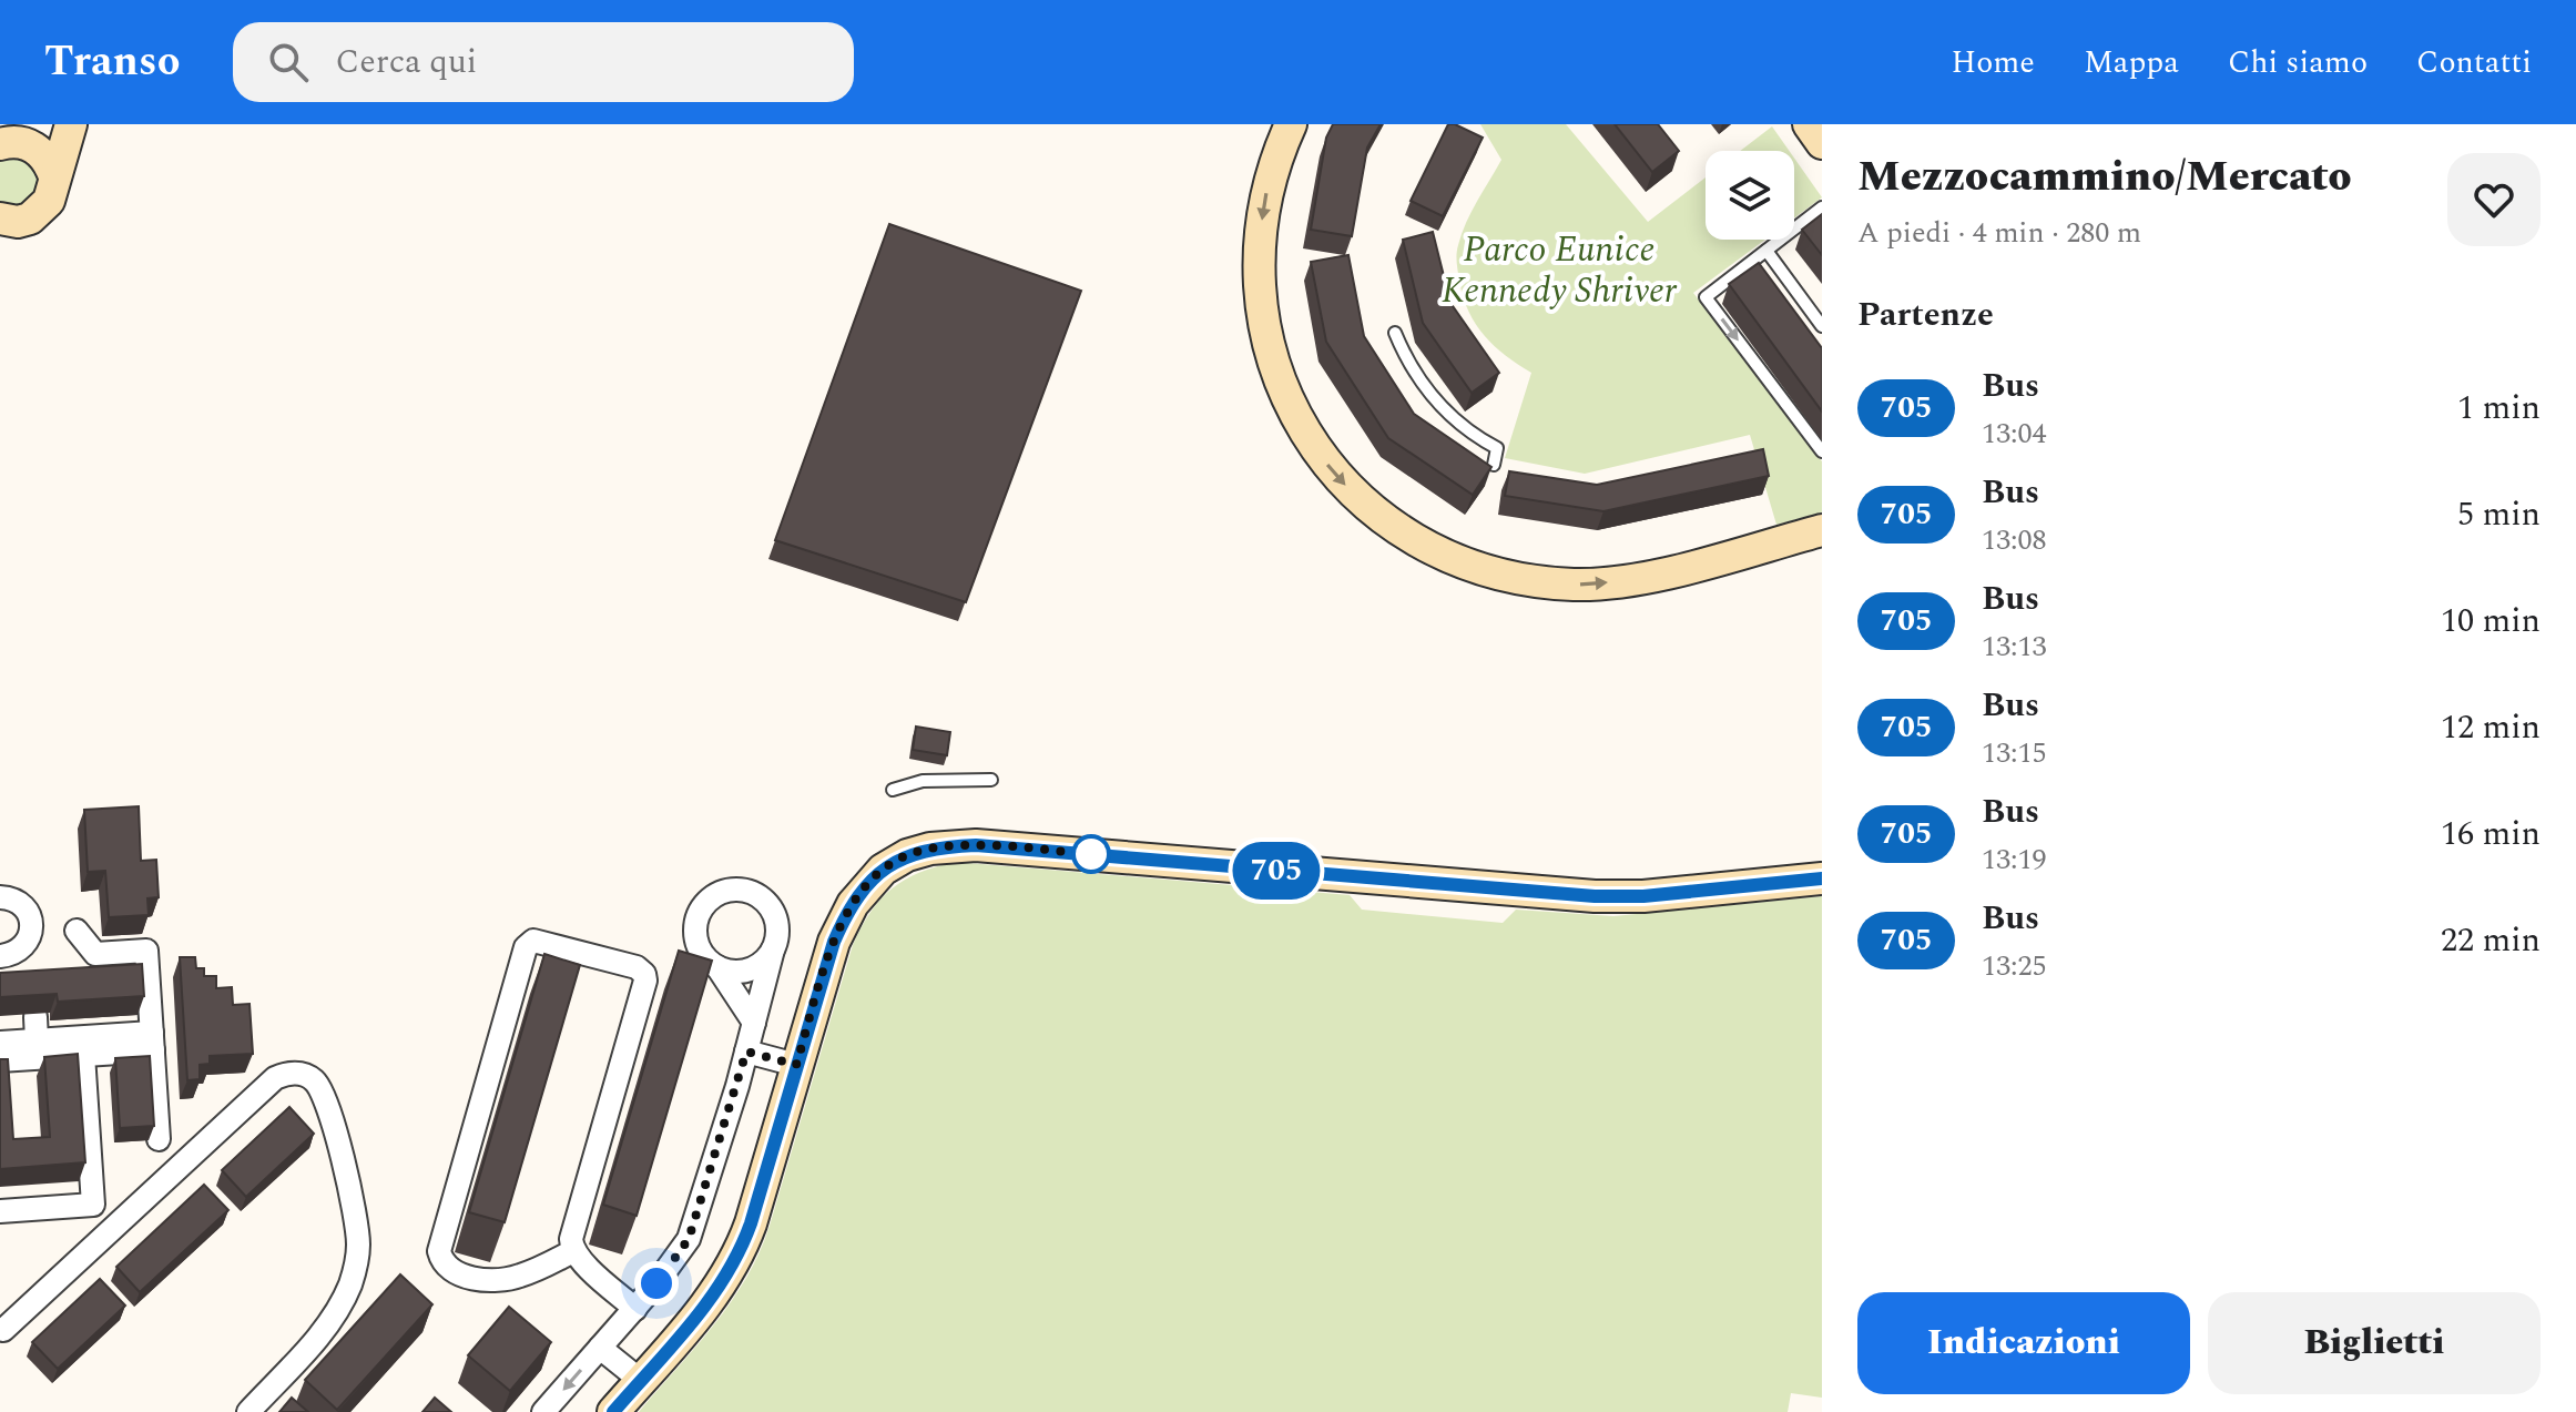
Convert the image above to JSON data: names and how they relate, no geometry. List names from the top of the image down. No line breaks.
{"parks":["Parco Eunice Kennedy Shriver"],"lines":["bus line 705"],"page":{"header":"Transo","search":"Cerca qui","nav":["Home","Mappa","Chi siamo","Contatti"],"on_map":"705","heading":[["Mezzocammino/Mercato","A piedi · 4 min · 280 m"],"Partenze"],"list":[{"mark":"705","name":"Bus","note":"13:04","value":"1 min"},{"mark":"705","name":"Bus","note":"13:08","value":"5 min"},{"mark":"705","name":"Bus","note":"13:13","value":"10 min"},{"mark":"705","name":"Bus","note":"13:15","value":"12 min"},{"mark":"705","name":"Bus","note":"13:19","value":"16 min"},{"mark":"705","name":"Bus","note":"13:25","value":"22 min"}],"buttons":["Indicazioni","Biglietti"]}}
